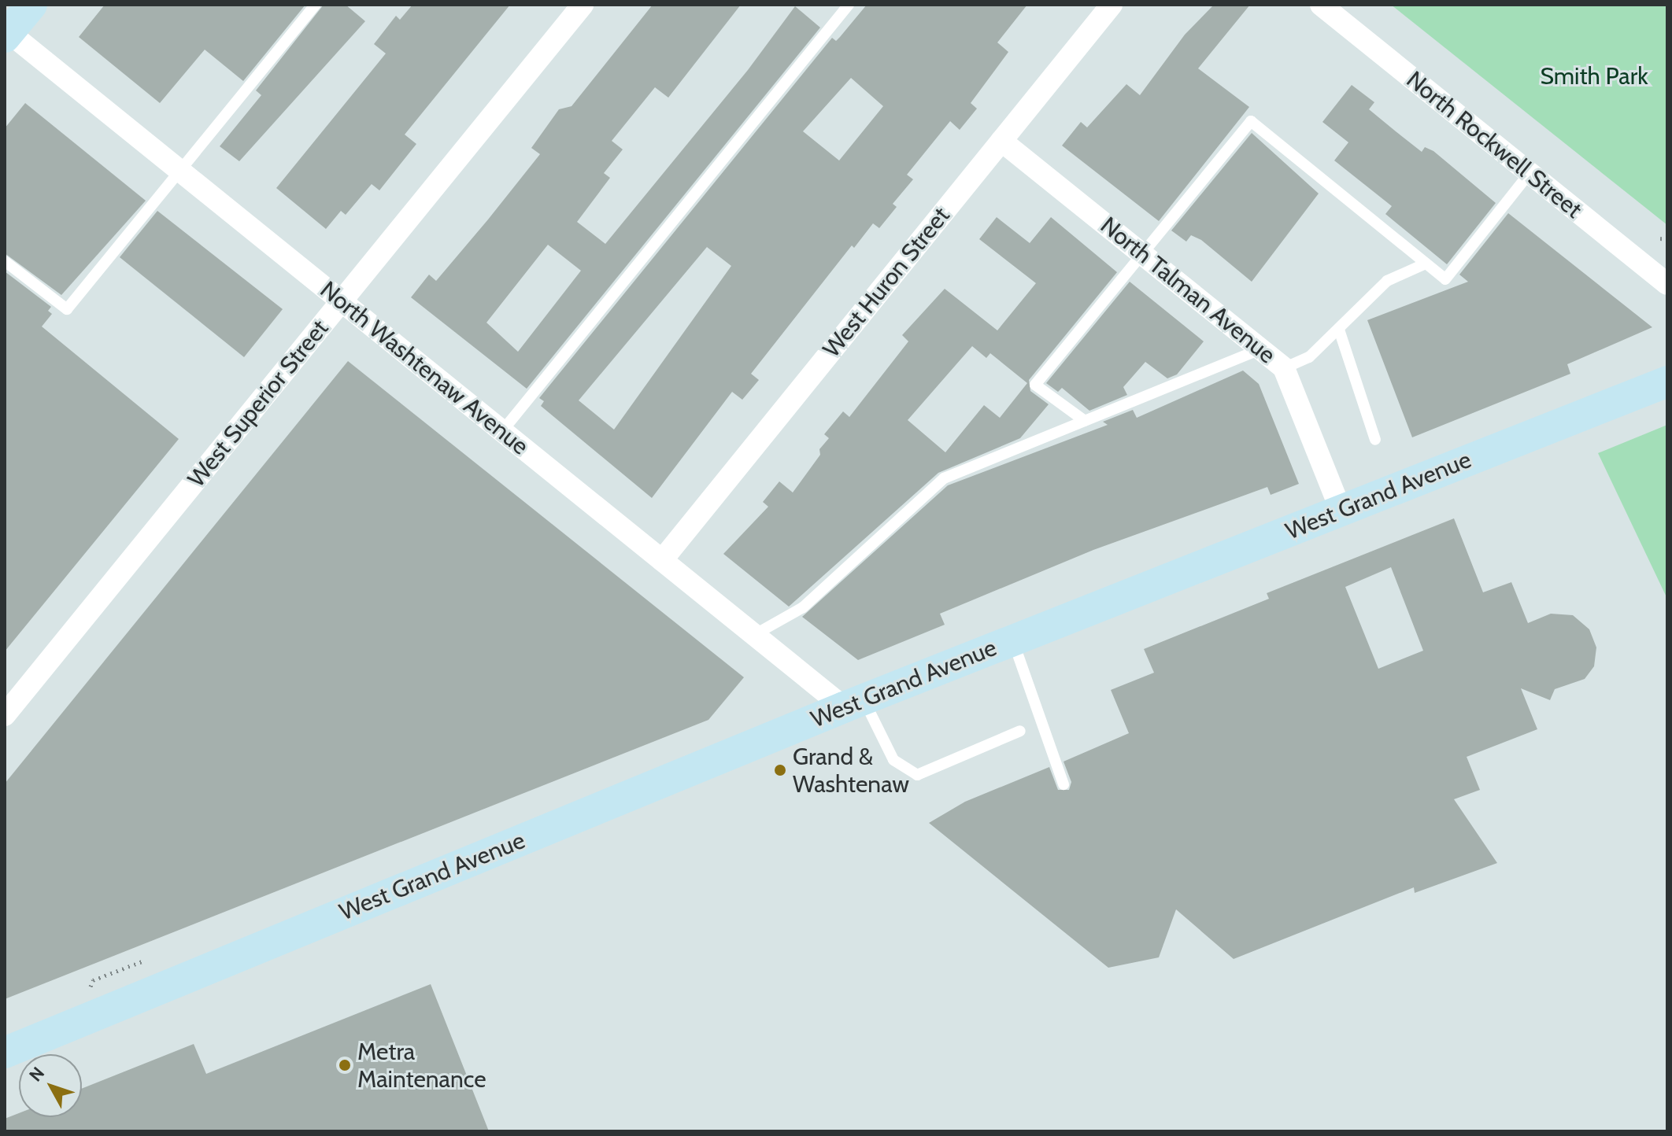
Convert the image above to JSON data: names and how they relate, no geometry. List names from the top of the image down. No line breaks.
{"streets":{"main road":["West Grand Avenue"],"street":["North Rockwell Street","West Huron Street","North Talman Avenue","North Washtenaw Avenue","West Superior Street"]},"crossings":[["West Huron Street","North Talman Avenue"],["West Huron Street","North Washtenaw Avenue"],["North Talman Avenue","West Grand Avenue"],["North Washtenaw Avenue","West Superior Street"],["North Washtenaw Avenue","West Grand Avenue"]],"parks":["Smith Park"],"places":["Grand & Washtenaw","Metra Maintenance"],"north":"top left"}
